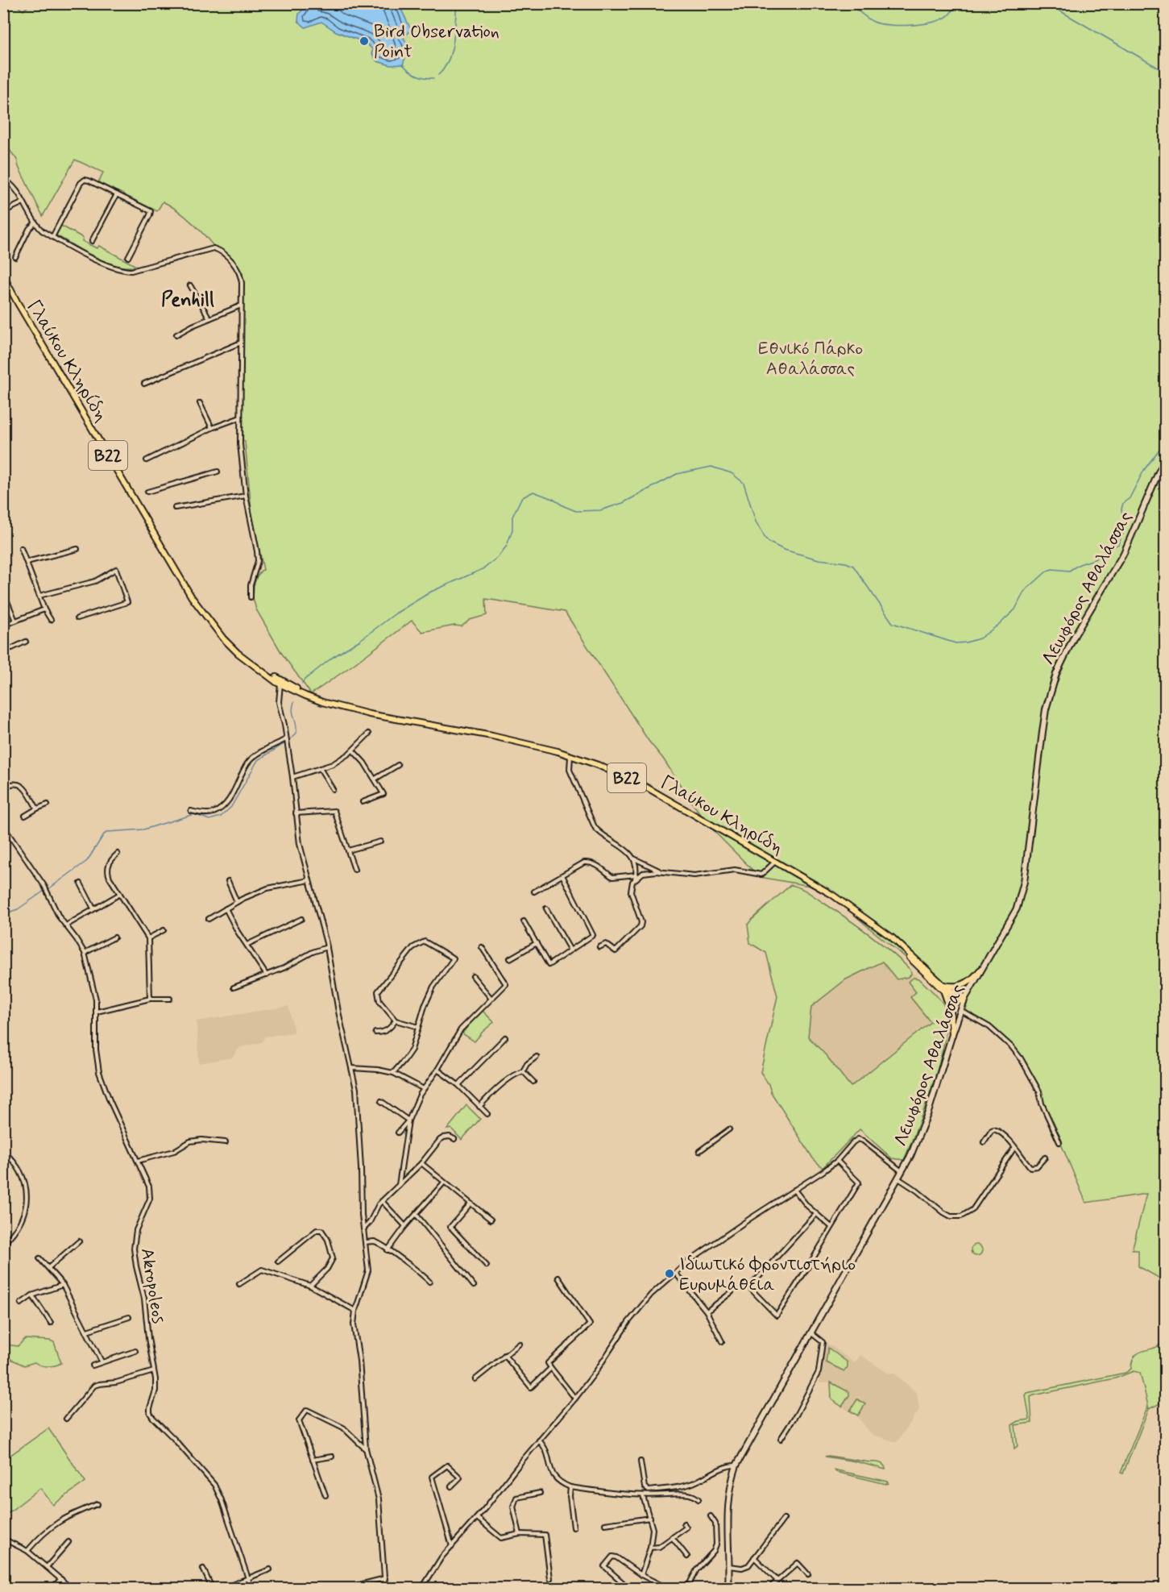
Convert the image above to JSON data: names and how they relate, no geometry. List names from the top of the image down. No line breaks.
{"streets":{"main road":["Γλαύκου Κληρίδη","B22","Λεωφόρος Αθαλάσσας"],"street":["Akropoleos"]},"crossings":[["Γλαύκου Κληρίδη","Λεωφόρος Αθαλάσσας"]],"districts":["Penhill"],"parks":["Εθνικό Πάρκο Αθαλάσσας"],"places":["Bird Observation Point","Ιδιωτικό Φροντιστήριο Ευρυμάθεια"]}
